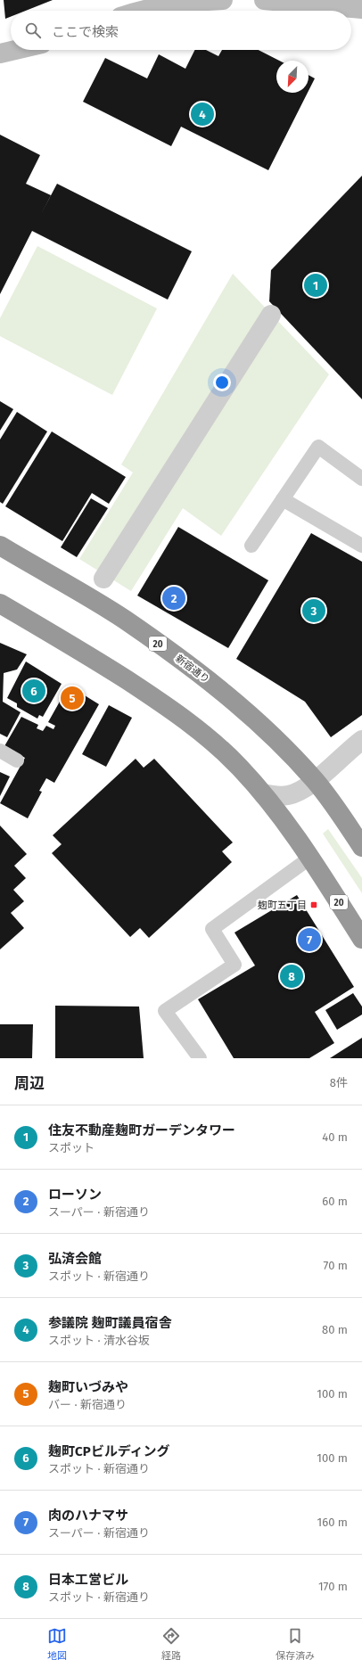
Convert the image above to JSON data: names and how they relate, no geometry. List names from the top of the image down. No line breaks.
{"streets":{"highway":["20","新宿通り"]},"crossings":[["20","新宿通り"]],"places":{"transit":["麹町五丁目"]},"north":"bottom left","page":{"search":"ここで検索","pins":["4","1","2","3","6","5","7","8"],"heading":["周辺","8件"],"list":[{"mark":"1","name":"住友不動産麹町ガーデンタワー","note":"スポット","value":"40 m"},{"mark":"2","name":"ローソン","note":"スーパー · 新宿通り","value":"60 m"},{"mark":"3","name":"弘済会館","note":"スポット · 新宿通り","value":"70 m"},{"mark":"4","name":"参議院 麹町議員宿舎","note":"スポット · 清水谷坂","value":"80 m"},{"mark":"5","name":"麹町いづみや","note":"バー · 新宿通り","value":"100 m"},{"mark":"6","name":"麹町CPビルディング","note":"スポット · 新宿通り","value":"100 m"},{"mark":"7","name":"肉のハナマサ","note":"スーパー · 新宿通り","value":"160 m"},{"mark":"8","name":"日本工営ビル","note":"スポット · 新宿通り","value":"170 m"}],"nav":["地図","経路","保存済み"]}}
